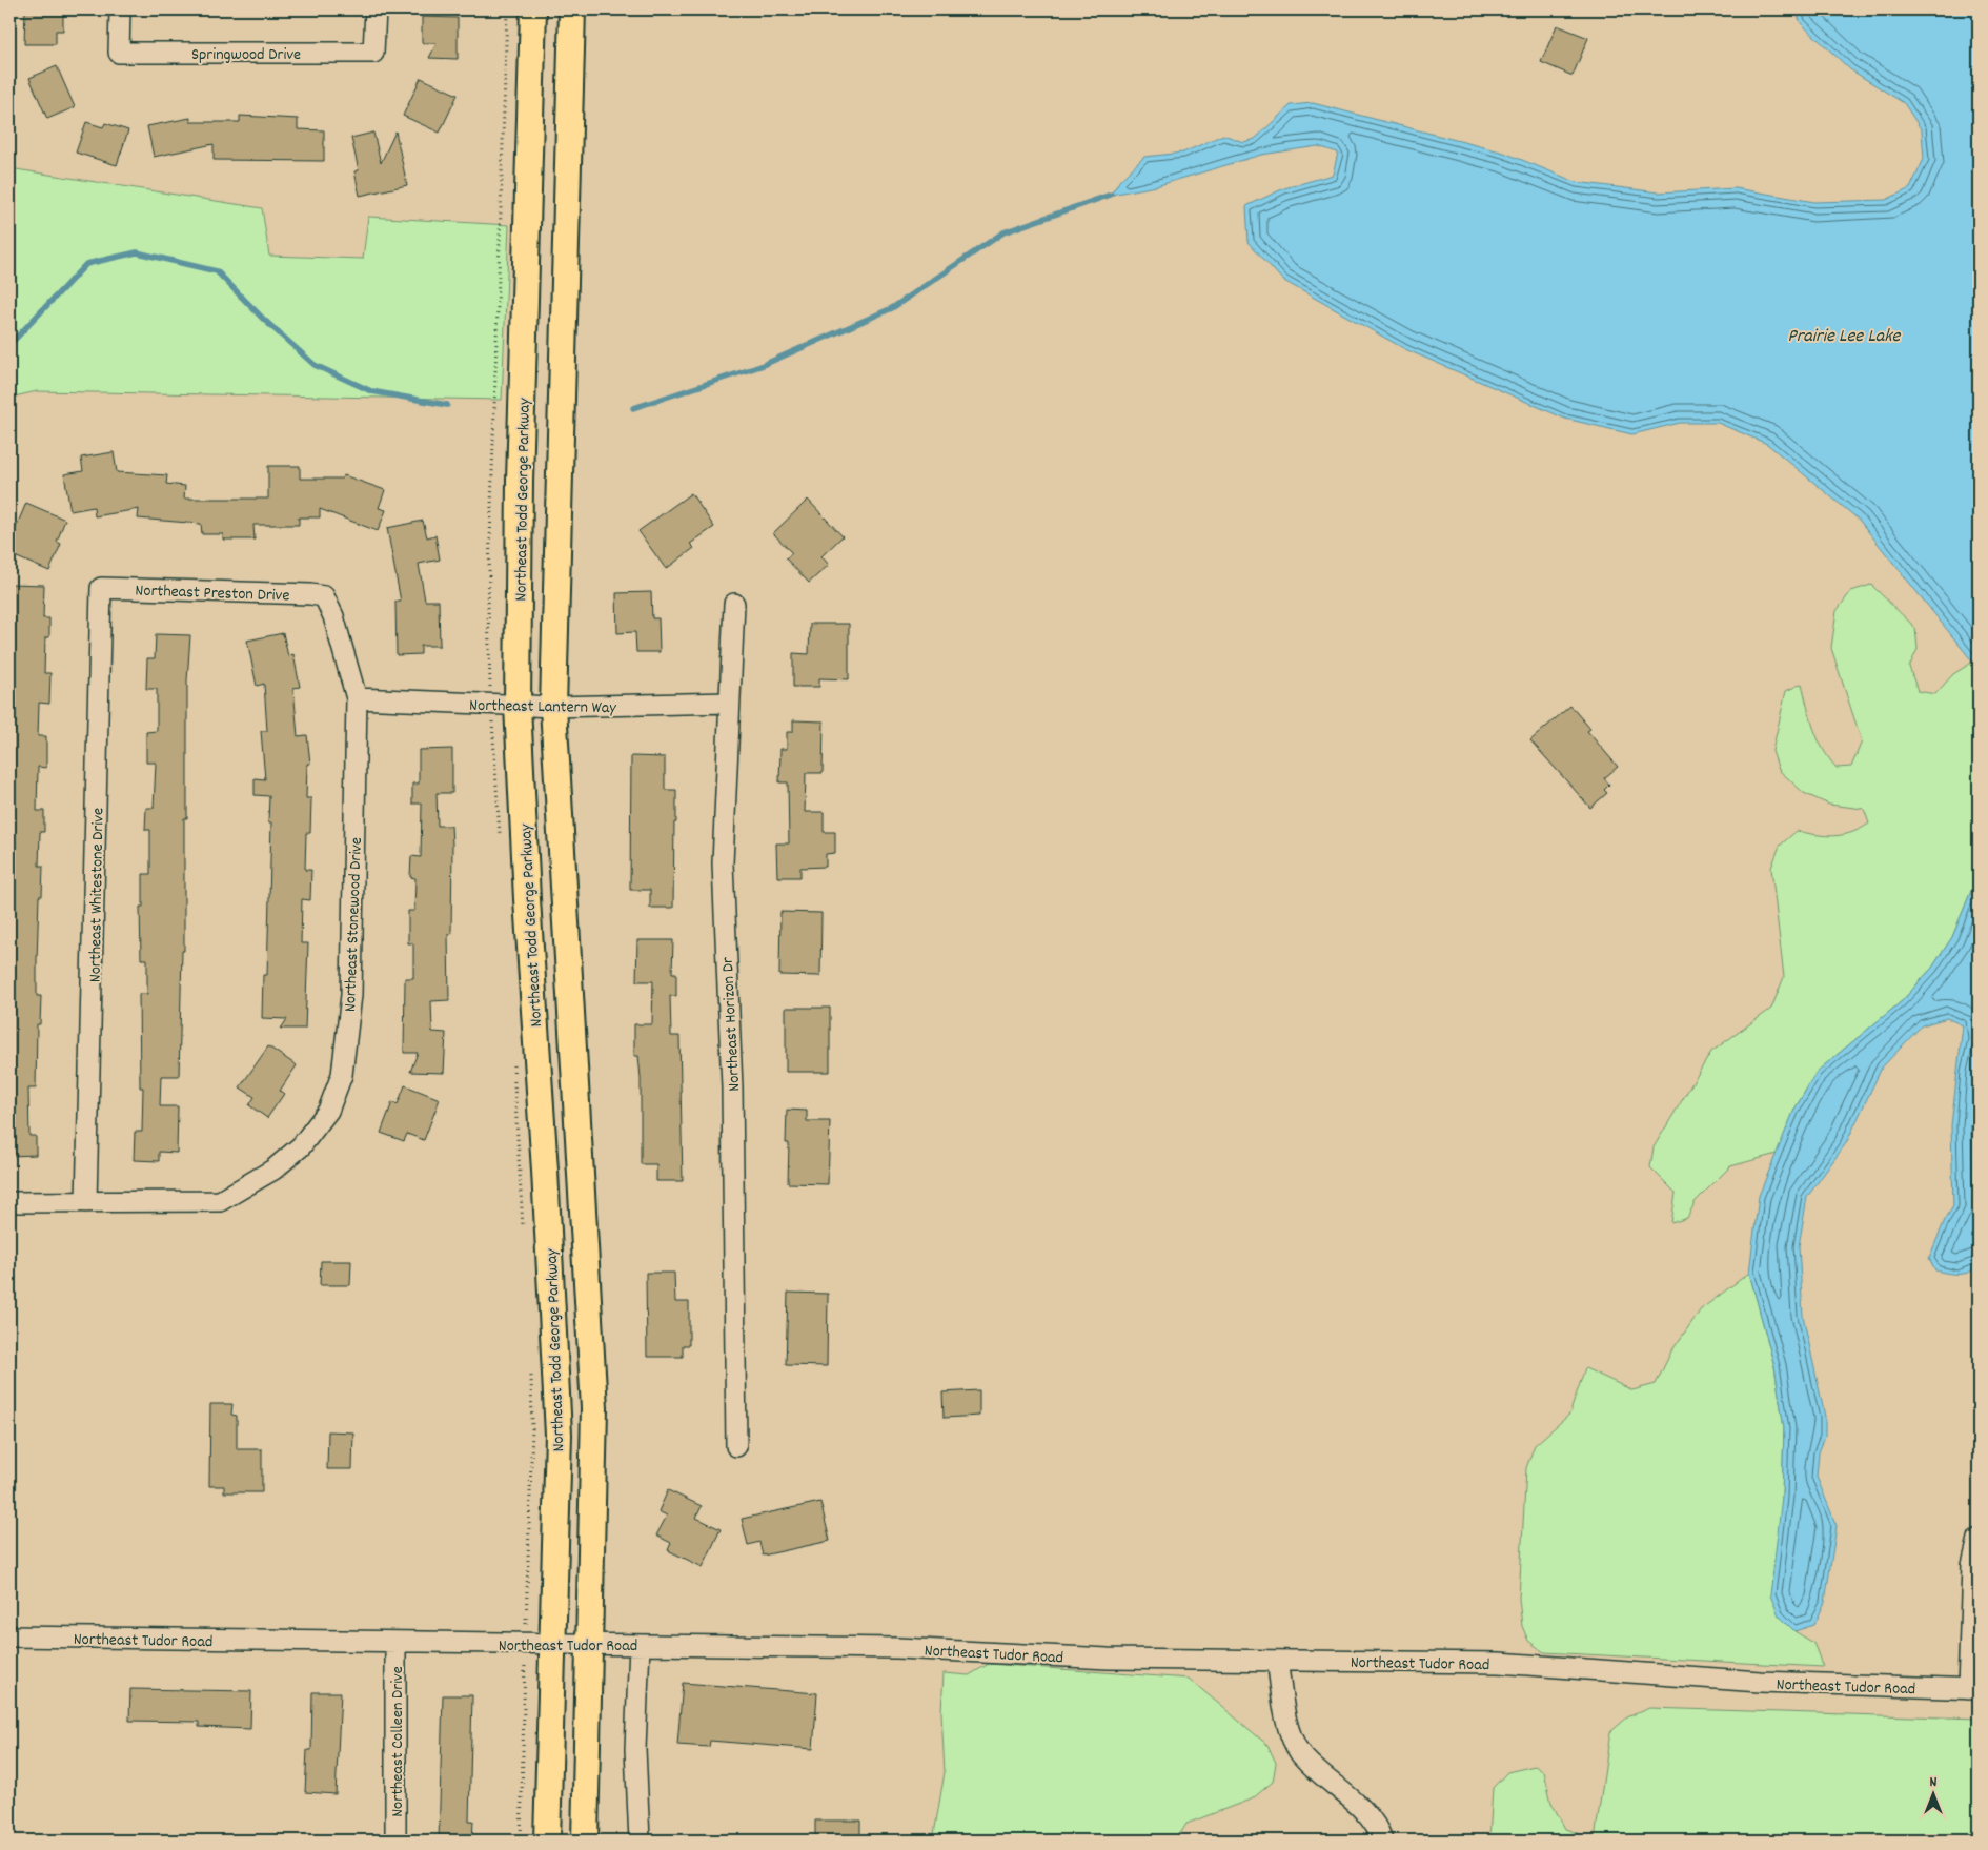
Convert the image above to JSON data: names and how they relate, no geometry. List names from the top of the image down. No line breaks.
{"streets":{"main road":["Northeast Todd George Parkway"],"street":["Springwood Drive","Northeast Preston Drive","Northeast Lantern Way","Northeast Whitestone Drive","Northeast Stonewood Drive","Northeast Horizon Dr","Northeast Tudor Road","Northeast Colleen Drive"]},"crossings":[["Northeast Todd George Parkway","Northeast Lantern Way"],["Northeast Todd George Parkway","Northeast Tudor Road"],["Northeast Preston Drive","Northeast Whitestone Drive"],["Northeast Preston Drive","Northeast Stonewood Drive"],["Northeast Lantern Way","Northeast Stonewood Drive"],["Northeast Lantern Way","Northeast Horizon Dr"],["Northeast Whitestone Drive","Northeast Stonewood Drive"],["Northeast Tudor Road","Northeast Colleen Drive"]],"water":["Prairie Lee Lake"],"north":"top"}
